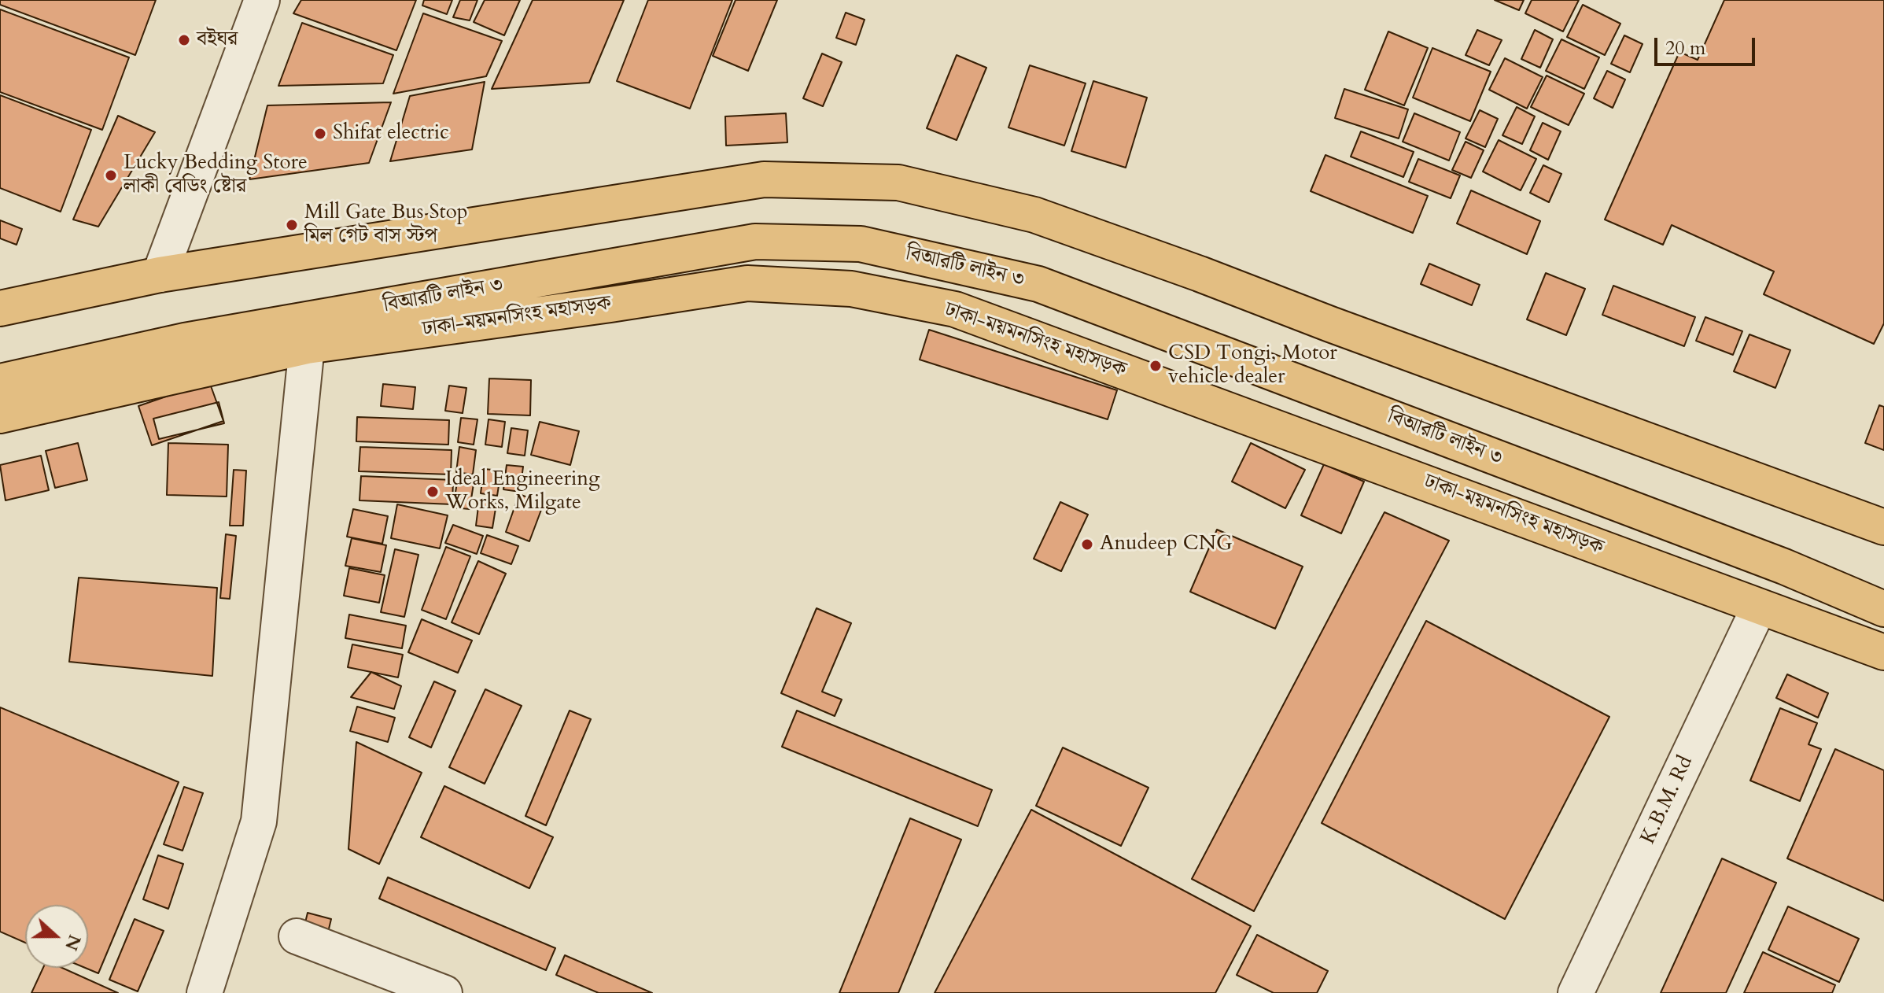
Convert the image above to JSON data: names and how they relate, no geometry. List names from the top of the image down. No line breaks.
{"streets":{"highway":["বিআরটি লাইন ৩","ঢাকা-ময়মনসিংহ মহাসড়ক"],"street":["K.B.M. Rd"]},"crossings":[["ঢাকা-ময়মনসিংহ মহাসড়ক","K.B.M. Rd"]],"places":["বইঘর","Shifat electric","Lucky Bedding Store লাকী বেডিং ষ্টোর","Mill Gate Bus Stop মিল গেট বাস স্টপ","CSD Tongi, Motor vehicle dealer","Ideal Engineering Works, Milgate","Anudeep CNG"],"scale_bar":"20 m","north":"right"}
